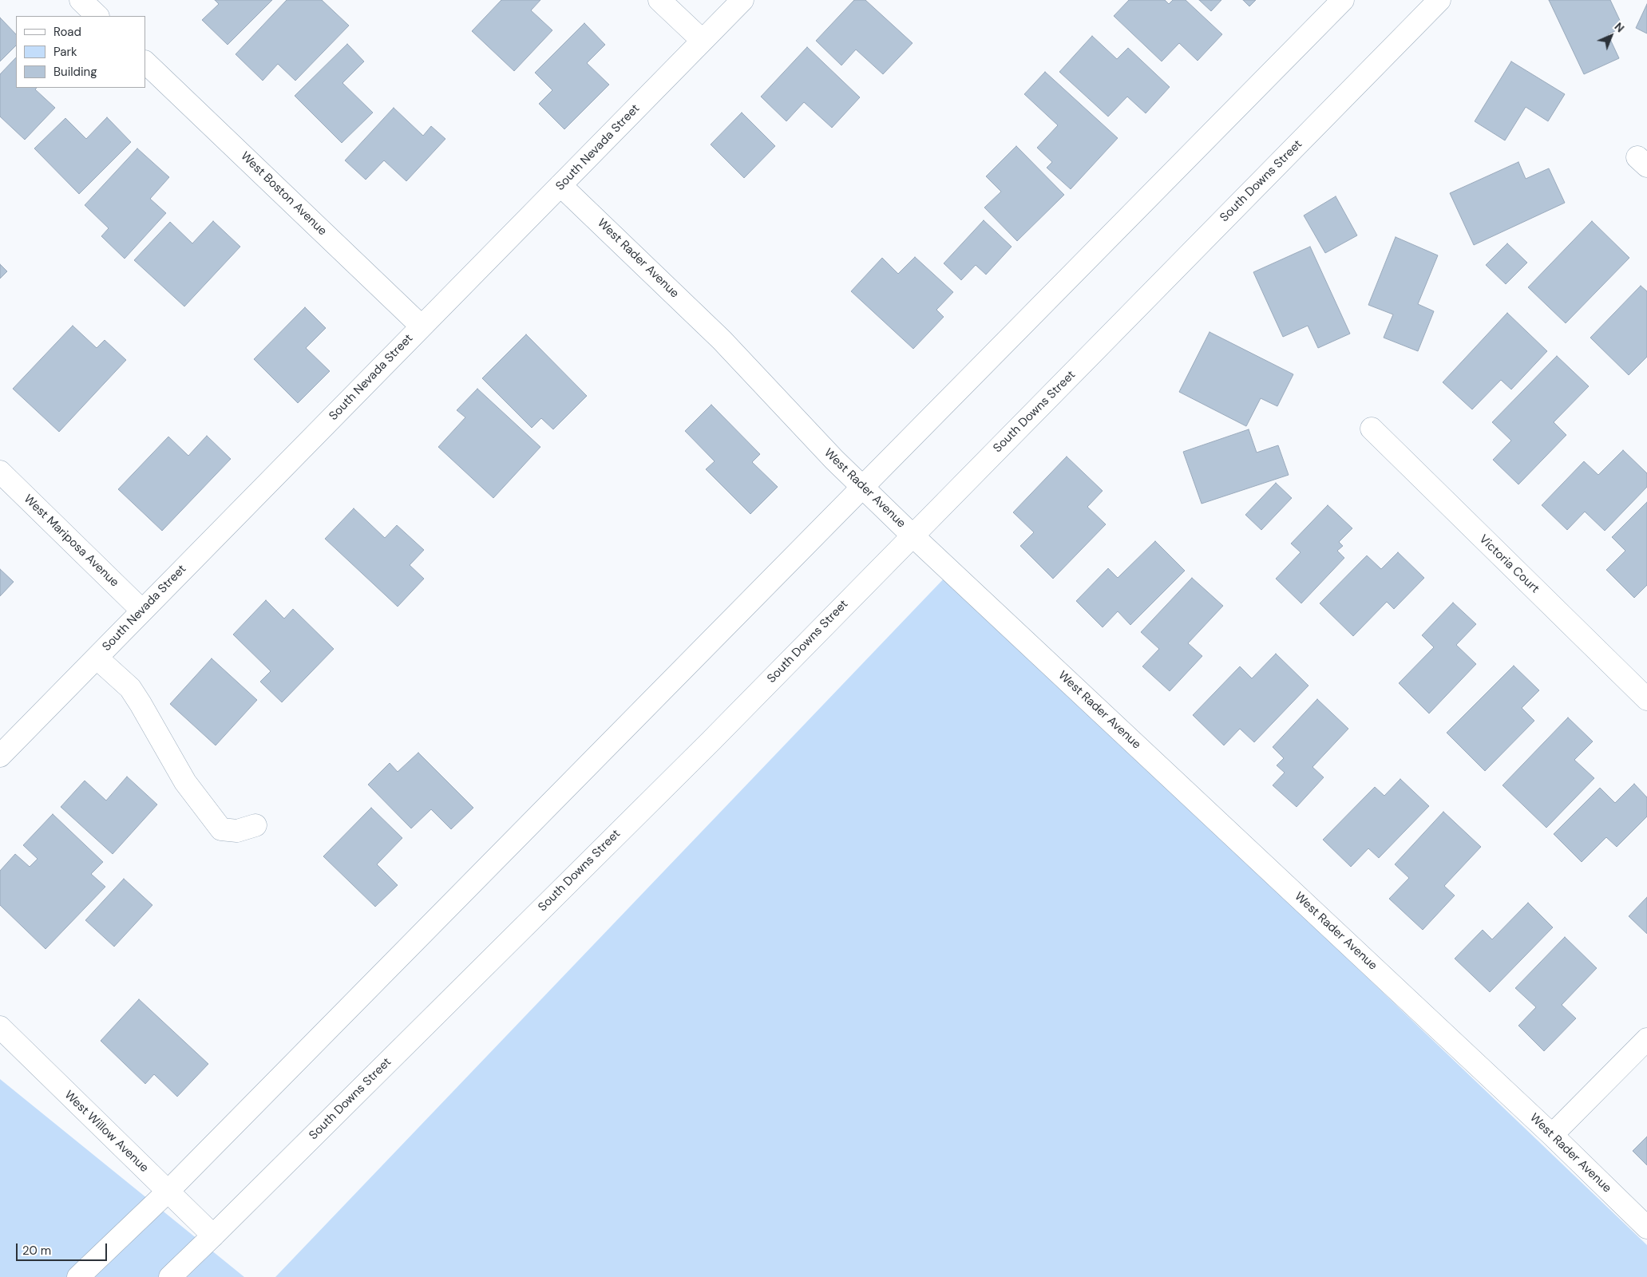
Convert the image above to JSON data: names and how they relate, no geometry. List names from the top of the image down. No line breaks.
{"streets":{"street":["South Nevada Street","South Downs Street","West Boston Avenue","West Rader Avenue","West Mariposa Avenue","Victoria Court","West Willow Avenue"]},"crossings":[["South Nevada Street","West Boston Avenue"],["South Nevada Street","West Rader Avenue"],["South Nevada Street","West Mariposa Avenue"],["South Downs Street","West Rader Avenue"],["South Downs Street","West Willow Avenue"]],"legend":["Road","Park","Building"],"scale_bar":"20 m","north":"top right"}
